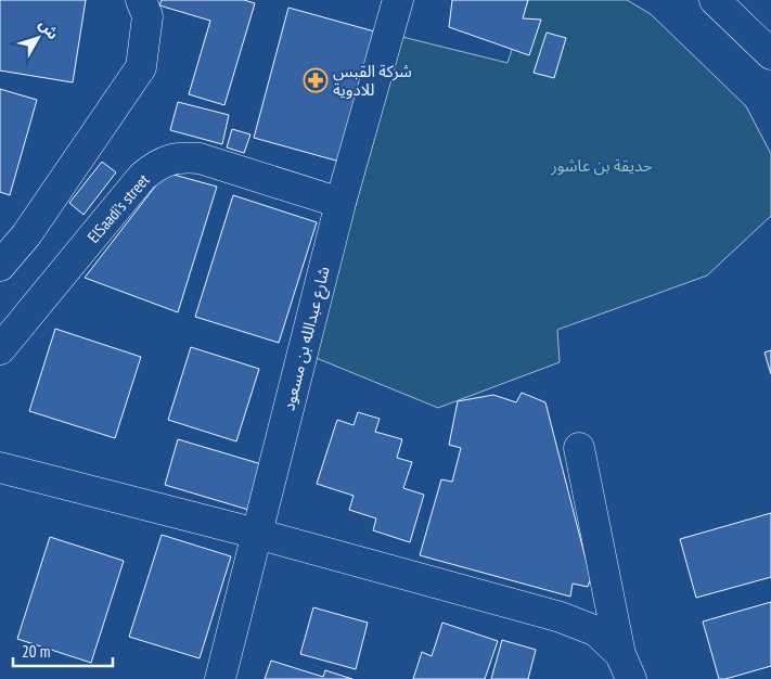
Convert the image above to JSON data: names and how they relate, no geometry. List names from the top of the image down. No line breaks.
{"streets":{"street":["ElSaadi’s street","شارع عبدالله بن مسعود"]},"crossings":[["ElSaadi’s street","شارع عبدالله بن مسعود"]],"parks":["حديقة بن عاشور"],"places":{"pharmacy":["شركة القبس للادوية"]},"scale_bar":"20 m","north":"top right"}
